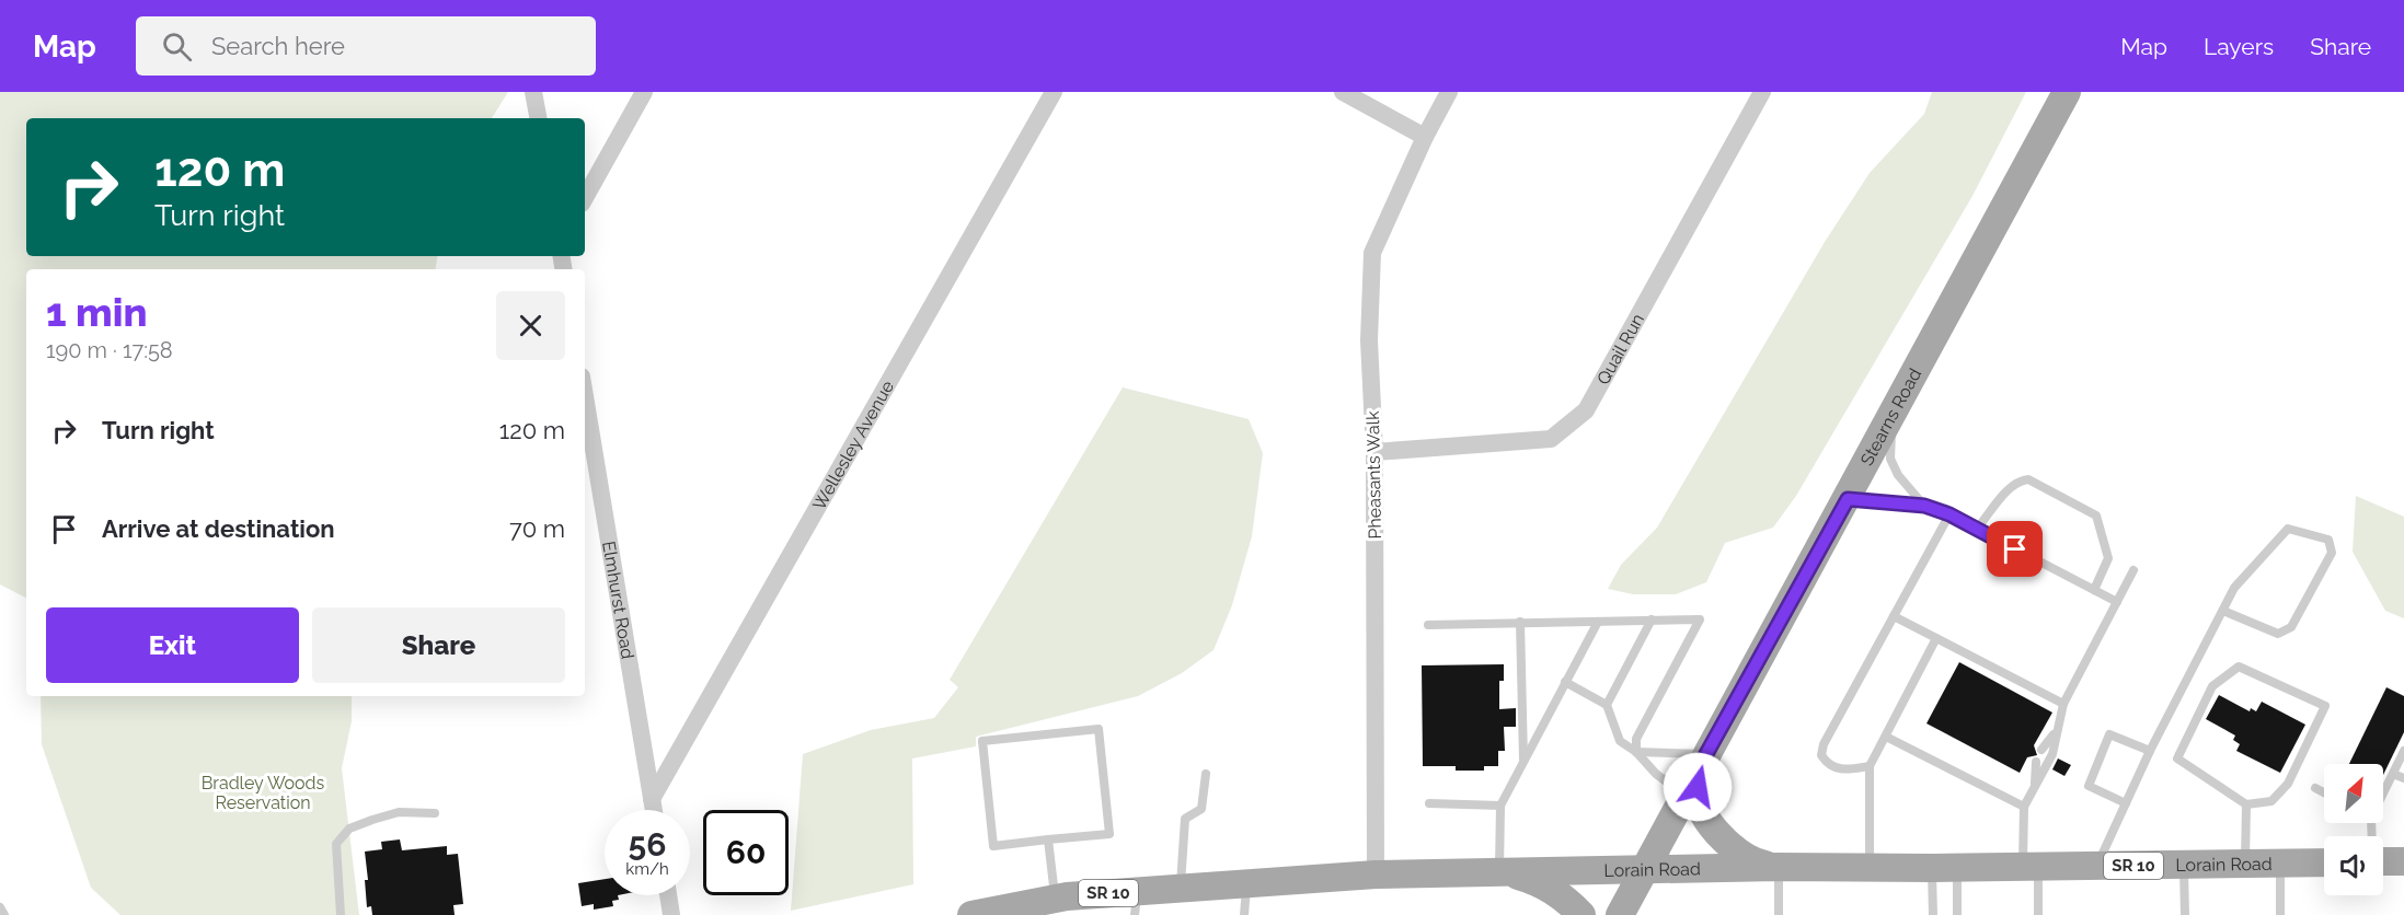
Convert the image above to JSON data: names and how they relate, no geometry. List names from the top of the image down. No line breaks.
{"streets":{"main road":["Stearns Road","Lorain Road","SR 10"],"street":["Quail Run","Wellesley Avenue","Pheasants Walk","Elmhurst Road"]},"crossings":[["Quail Run","Pheasants Walk"],["Stearns Road","Lorain Road"],["Wellesley Avenue","Elmhurst Road"],["Pheasants Walk","Lorain Road"]],"parks":["Bradley Woods Reservation"],"north":"top right","page":{"header":"Map","search":"Search here","nav":["Map","Layers","Share"],"turn":["120 m","Turn right"],"heading":["1 min","190 m · 17:58"],"list":[{"name":"Turn right","value":"120 m"},{"name":"Arrive at destination","value":"70 m"}],"buttons":["Exit","Share"],"speed":"56 km/h","limit":"60"}}
